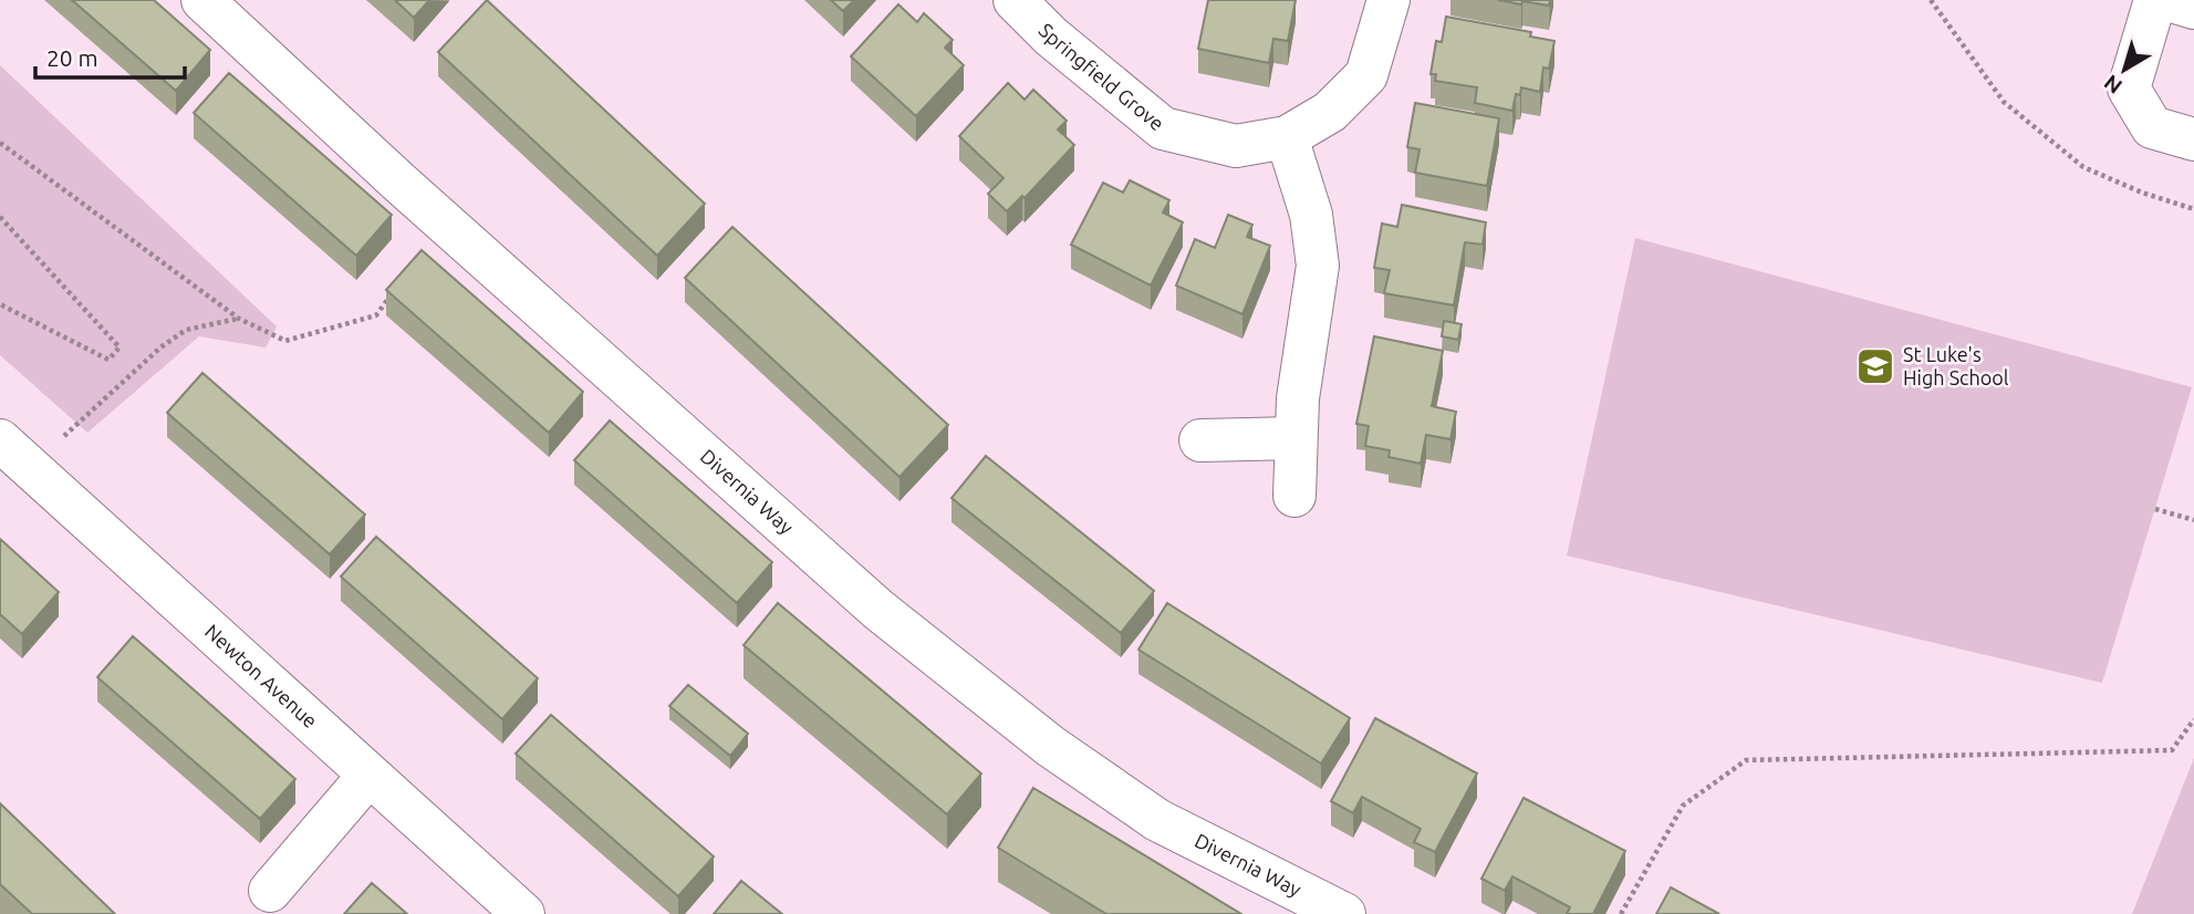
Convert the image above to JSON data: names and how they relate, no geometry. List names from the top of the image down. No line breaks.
{"streets":{"street":["Springfield Grove","Divernia Way","Newton Avenue"]},"places":{"school or university":["St Luke's High School"]},"scale_bar":"20 m","north":"bottom left"}
